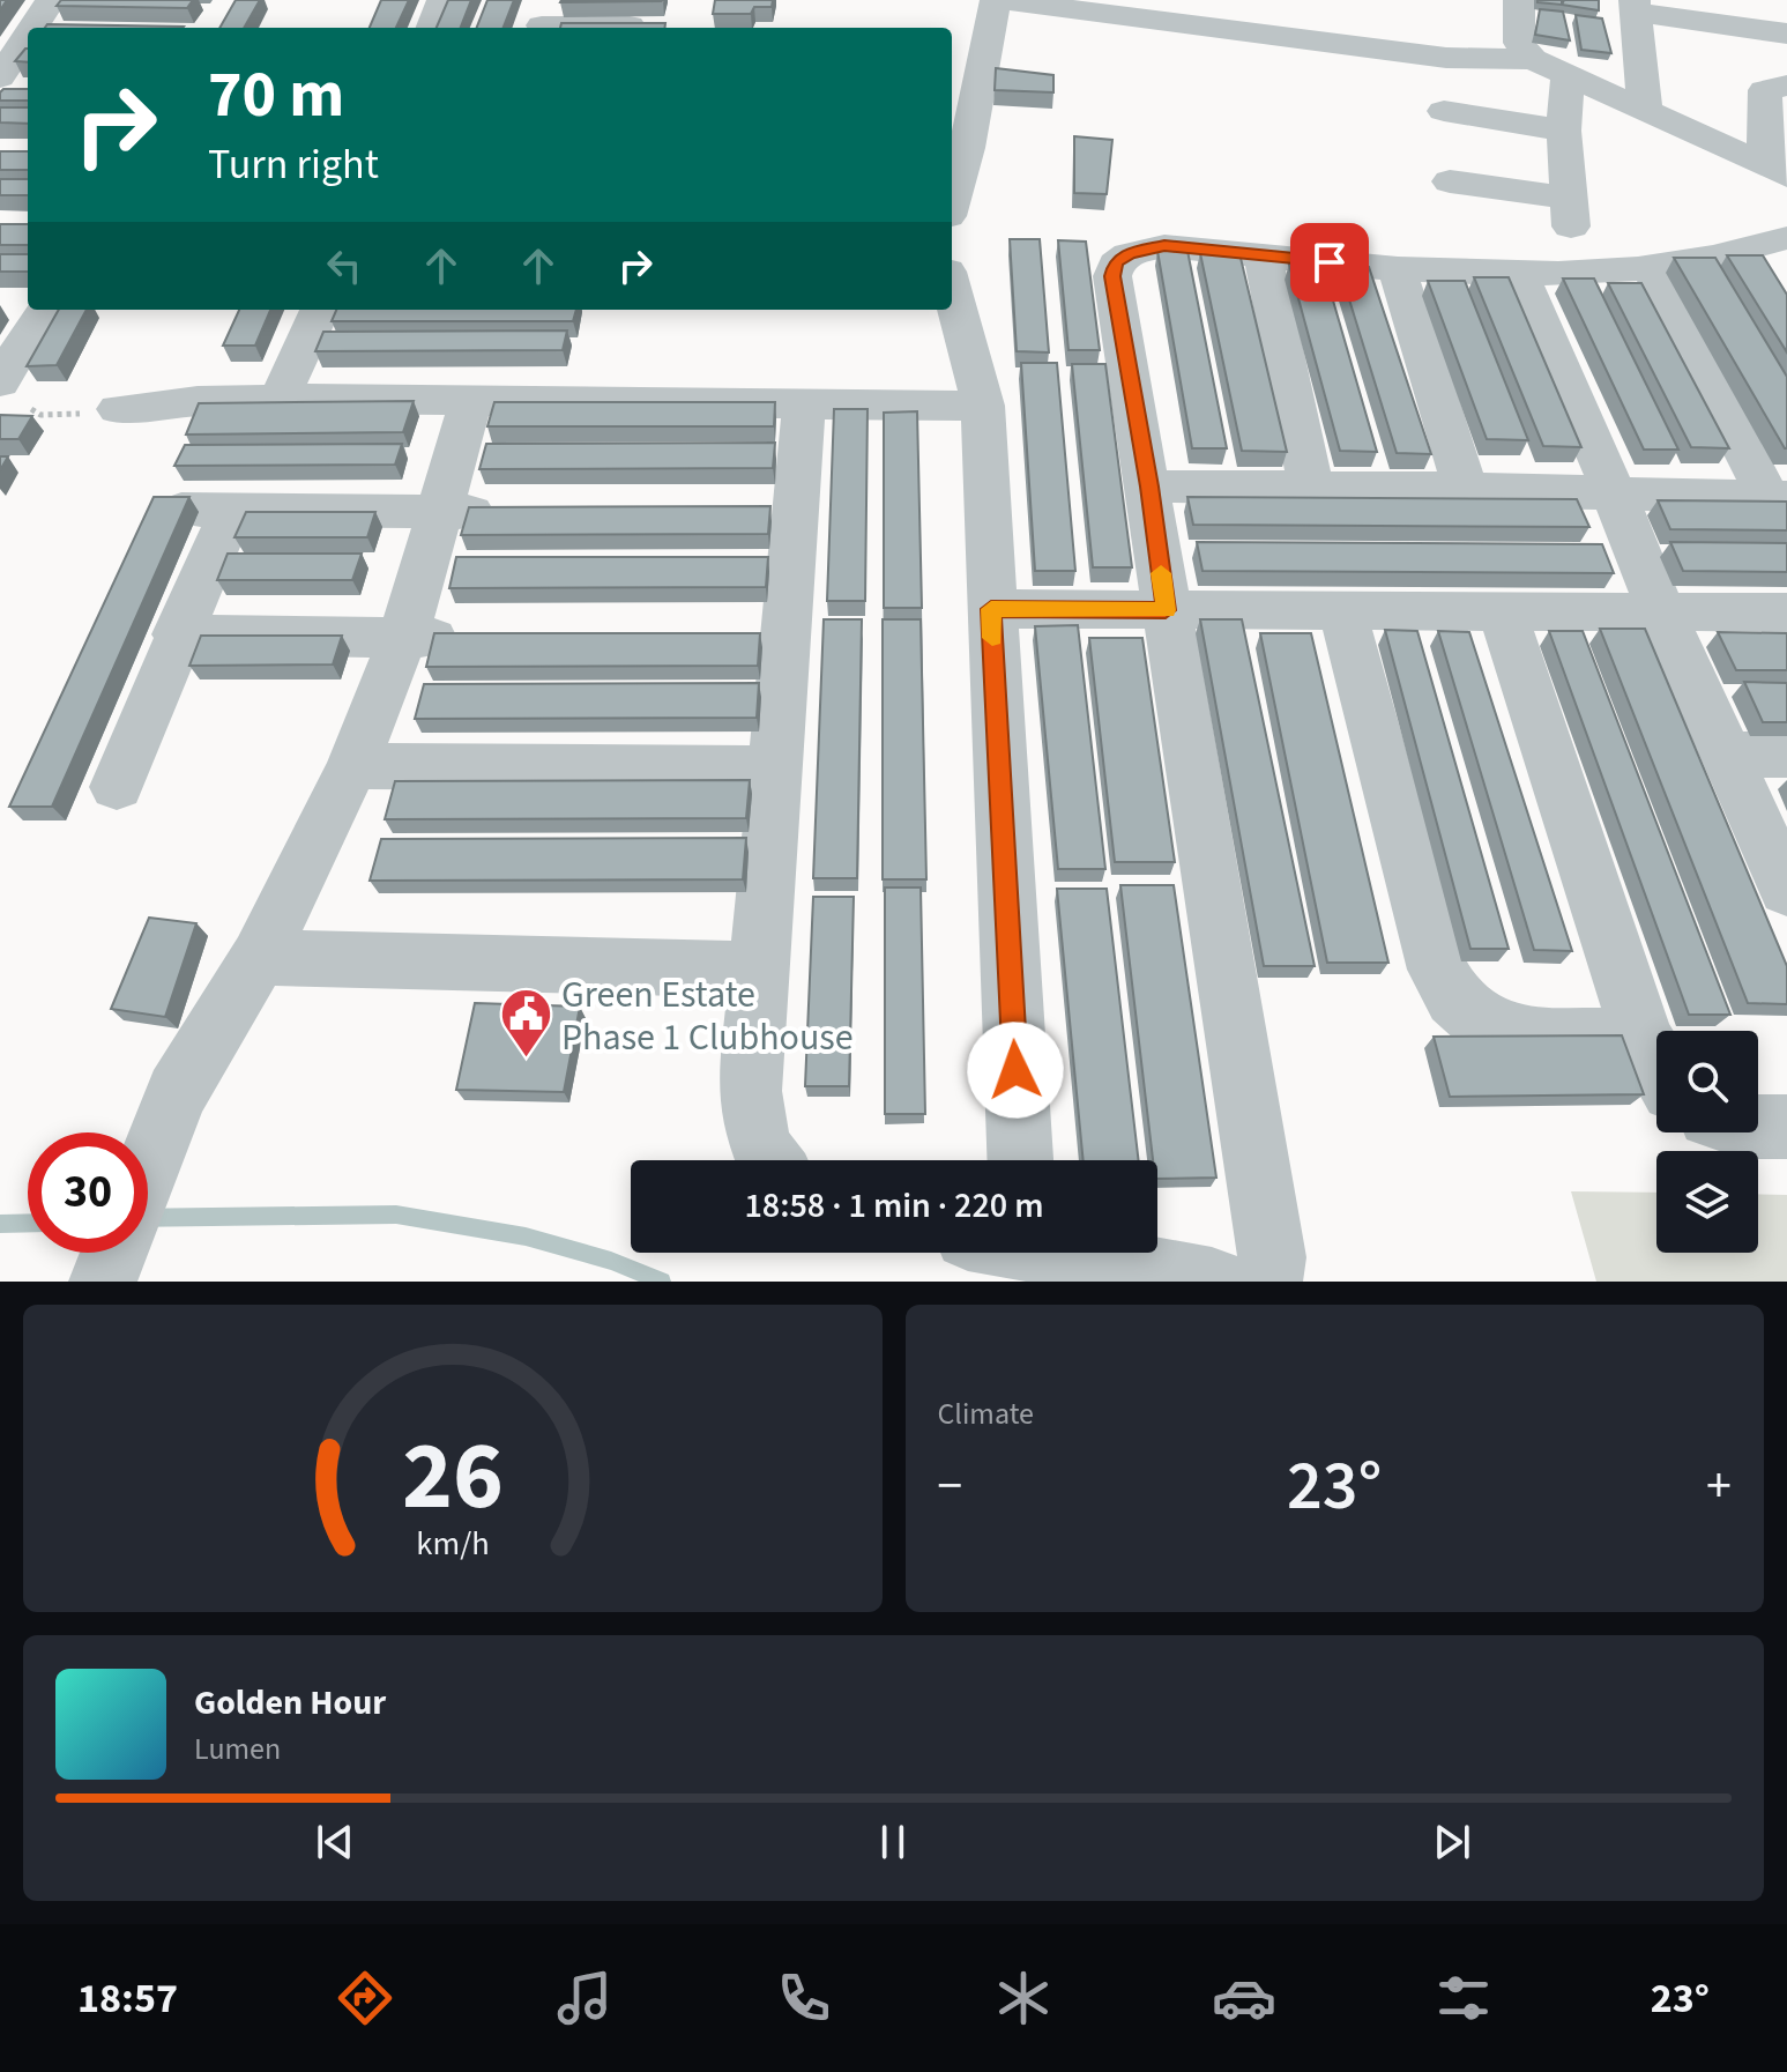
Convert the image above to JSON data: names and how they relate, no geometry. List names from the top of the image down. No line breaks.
{"places":{"public building":["Green Estate Phase 1 Clubhouse"]},"page":{"turn":["70 m","Turn right"],"limit":"30","trip":"18:58 · 1 min · 220 m","tile":"Climate","heat":["−","23°","+"],"song":["Golden Hour","Lumen"],"tabs":["18:57","23°"],"gauge":["26","km/h"]}}
